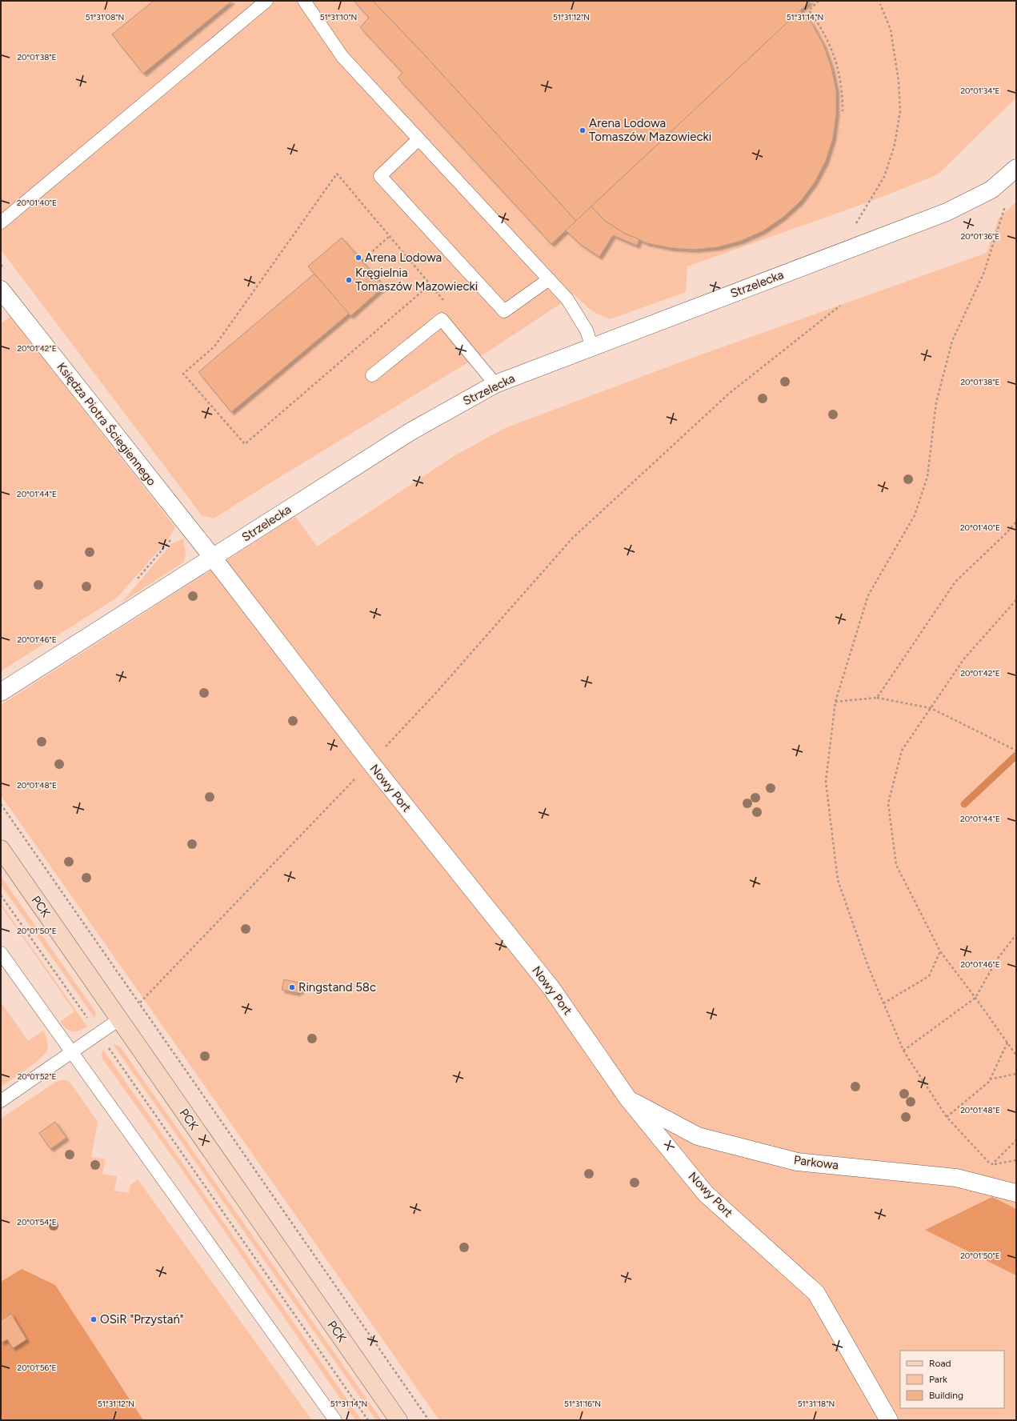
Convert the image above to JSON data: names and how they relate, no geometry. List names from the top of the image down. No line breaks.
{"streets":{"street":["Strzelecka","Księdza Piotra Ściegiennego","Nowy Port","PCK","Parkowa"]},"crossings":[["Strzelecka","Księdza Piotra Ściegiennego"],["Strzelecka","Nowy Port"],["Księdza Piotra Ściegiennego","Nowy Port"],["Nowy Port","Parkowa"]],"places":["Arena Lodowa Tomaszów Mazowiecki","Arena Lodowa","Kręgielnia Tomaszów Mazowiecki","Ringstand 58c","OSiR \"Przystań\""],"legend":["Road","Park","Building"],"coordinates":["51°31'08\"N","51°31'10\"N","51°31'12\"N","51°31'14\"N","20°01'38\"E","20°01'34\"E","20°01'40\"E","20°01'36\"E","20°01'42\"E","20°01'44\"E","20°01'46\"E","20°01'48\"E","20°01'50\"E","20°01'52\"E","20°01'54\"E","20°01'56\"E","51°31'16\"N","51°31'18\"N"]}
